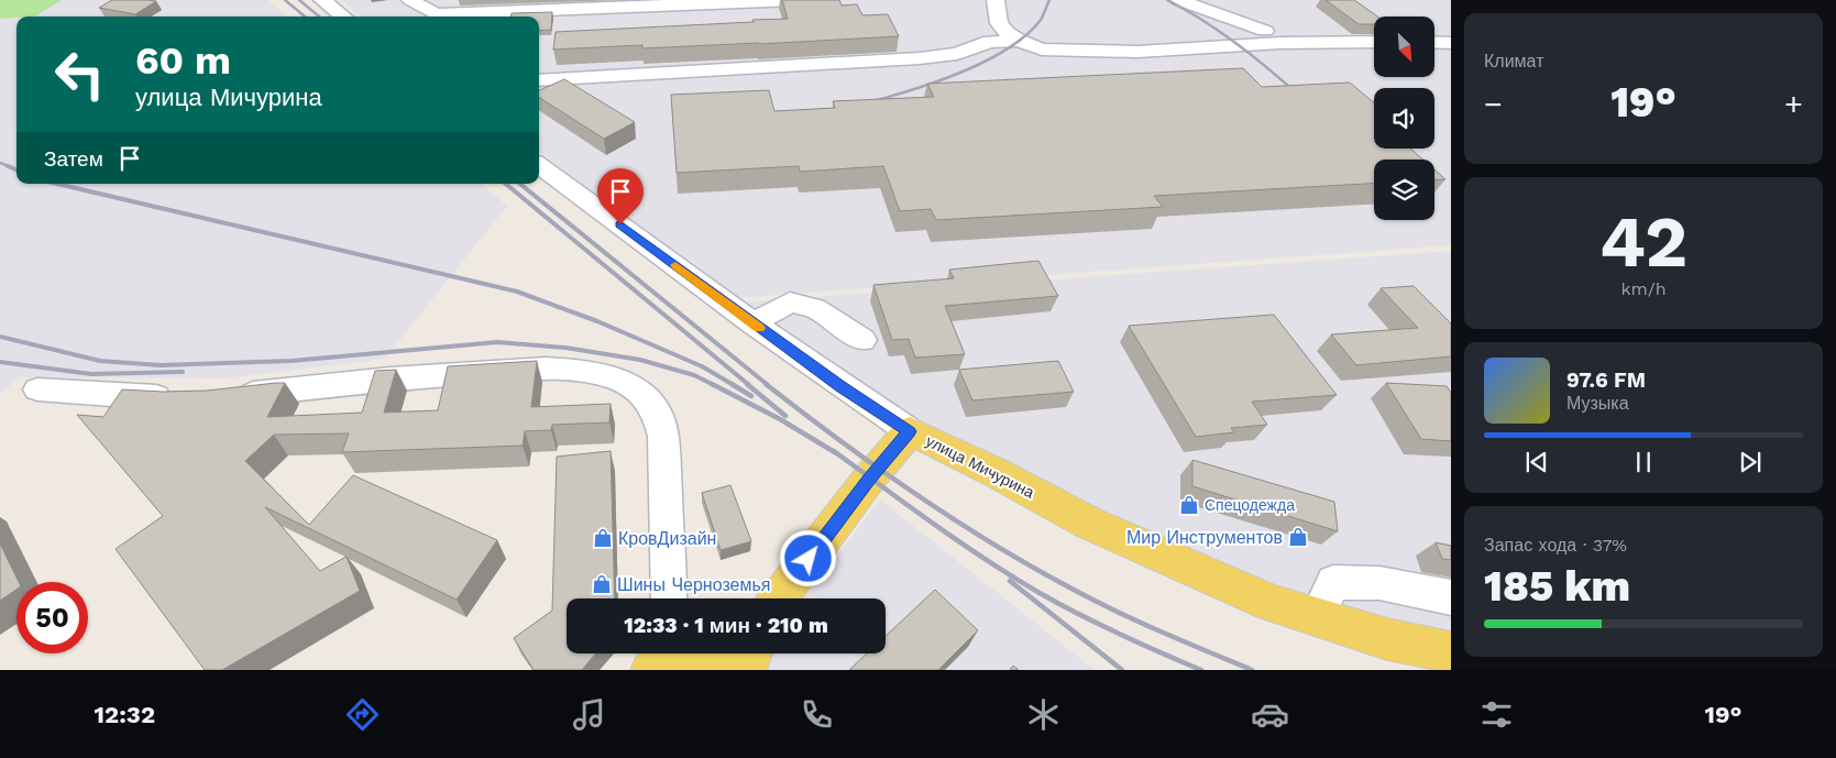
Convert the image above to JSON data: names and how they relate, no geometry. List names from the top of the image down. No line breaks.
{"streets":{"main road":["улица Мичурина"]},"places":{"shop":["Спецодежда","Мир Инструментов","КровДизайн","Шины Черноземья"]},"north":"bottom right","page":{"tile":["Климат",["42","km/h"],["Запас хода · 37%","185 km"]],"turn":["60 m","улица Мичурина"],"heat":["−","19°","+"],"then":"Затем","song":["97.6 FM","Музыка"],"limit":"50","trip":"12:33 · 1 мин · 210 m","tabs":["12:32","19°"]}}
